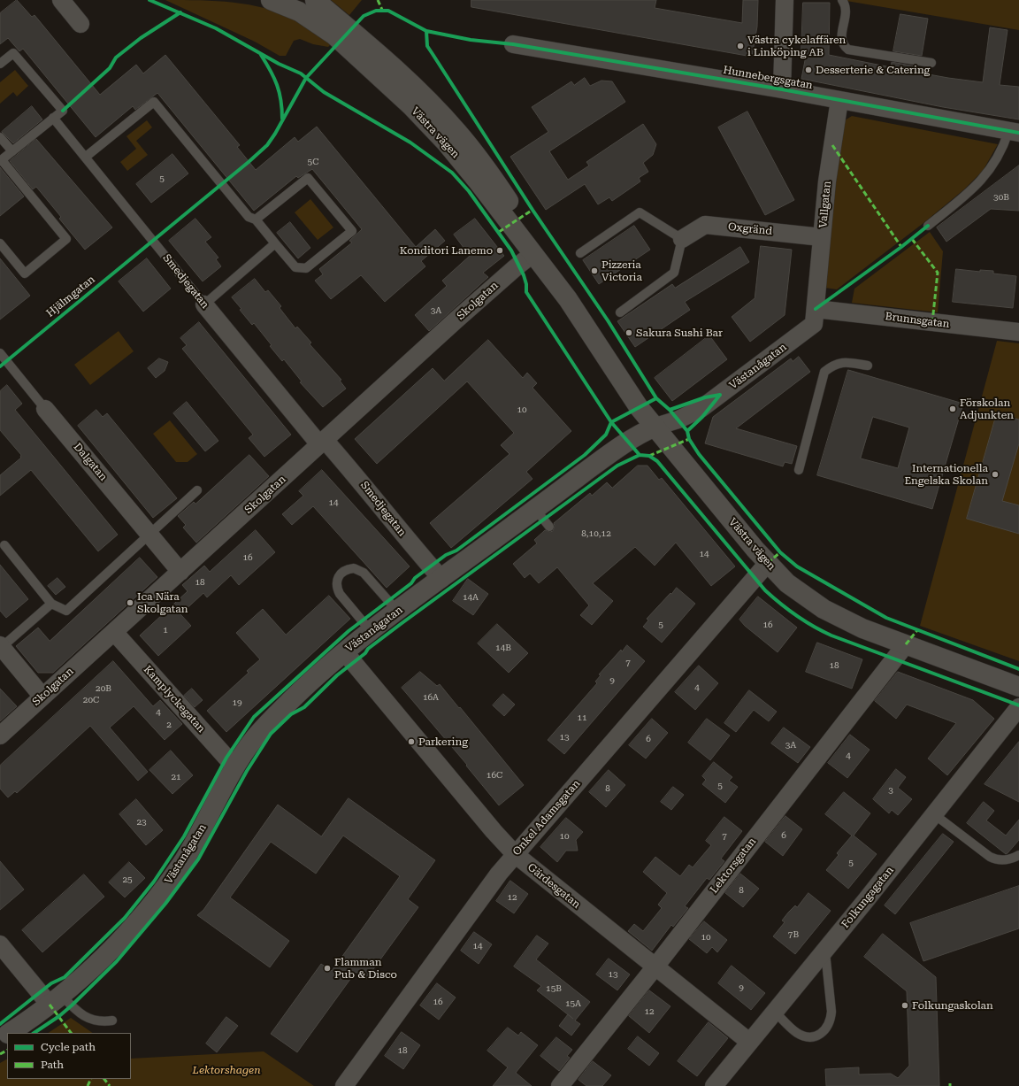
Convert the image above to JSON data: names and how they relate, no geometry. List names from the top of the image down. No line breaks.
{"streets":{"main road":["Västra vägen","Västanågatan"],"street":["Hunnebergsgatan","Vallgatan","Oxgränd","Smedjegatan","Skolgatan","Brunnsgatan","Dalgatan","Kamplyckegatan","Onkel Adamsgatan","Lektorsgatan","Gärdesgatan","Folkungagatan"],"cycle path":["Hjälmgatan"]},"crossings":[["Hunnebergsgatan","Vallgatan"],["Västra vägen","Skolgatan"],["Västra vägen","Västanågatan"],["Västra vägen","Onkel Adamsgatan"],["Västra vägen","Lektorsgatan"],["Vallgatan","Oxgränd"],["Vallgatan","Brunnsgatan"],["Vallgatan","Västanågatan"],["Smedjegatan","Skolgatan"],["Smedjegatan","Västanågatan"],["Skolgatan","Dalgatan"],["Skolgatan","Kamplyckegatan"],["Brunnsgatan","Västanågatan"],["Västanågatan","Kamplyckegatan"],["Västanågatan","Gärdesgatan"],["Onkel Adamsgatan","Gärdesgatan"],["Lektorsgatan","Gärdesgatan"],["Gärdesgatan","Folkungagatan"]],"parks":["Lektorshagen"],"places":["Västra cykelaffären i Linköping AB","Desserterie & Catering","Konditori Lanemo","Pizzeria Victoria","Sakura Sushi Bar","Förskolan Adjunkten","Internationella Engelska Skolan","Ica Nära Skolgatan","Parkering","Flamman Pub & Disco","Folkungaskolan"],"house_numbers":["5C","5","30B","3A","10","14","8,10,12","14","16","18","14A","5","16","1","14B","7","18","9","4","20B","16A","20C","19","4","11","2","13","6","3A","4","16C","21","5","8","3","23","6","10","7","5","25","8","12","7B","10","14","13","9","15B","16","15A","12","18"],"legend":["Cycle path","Path"]}
